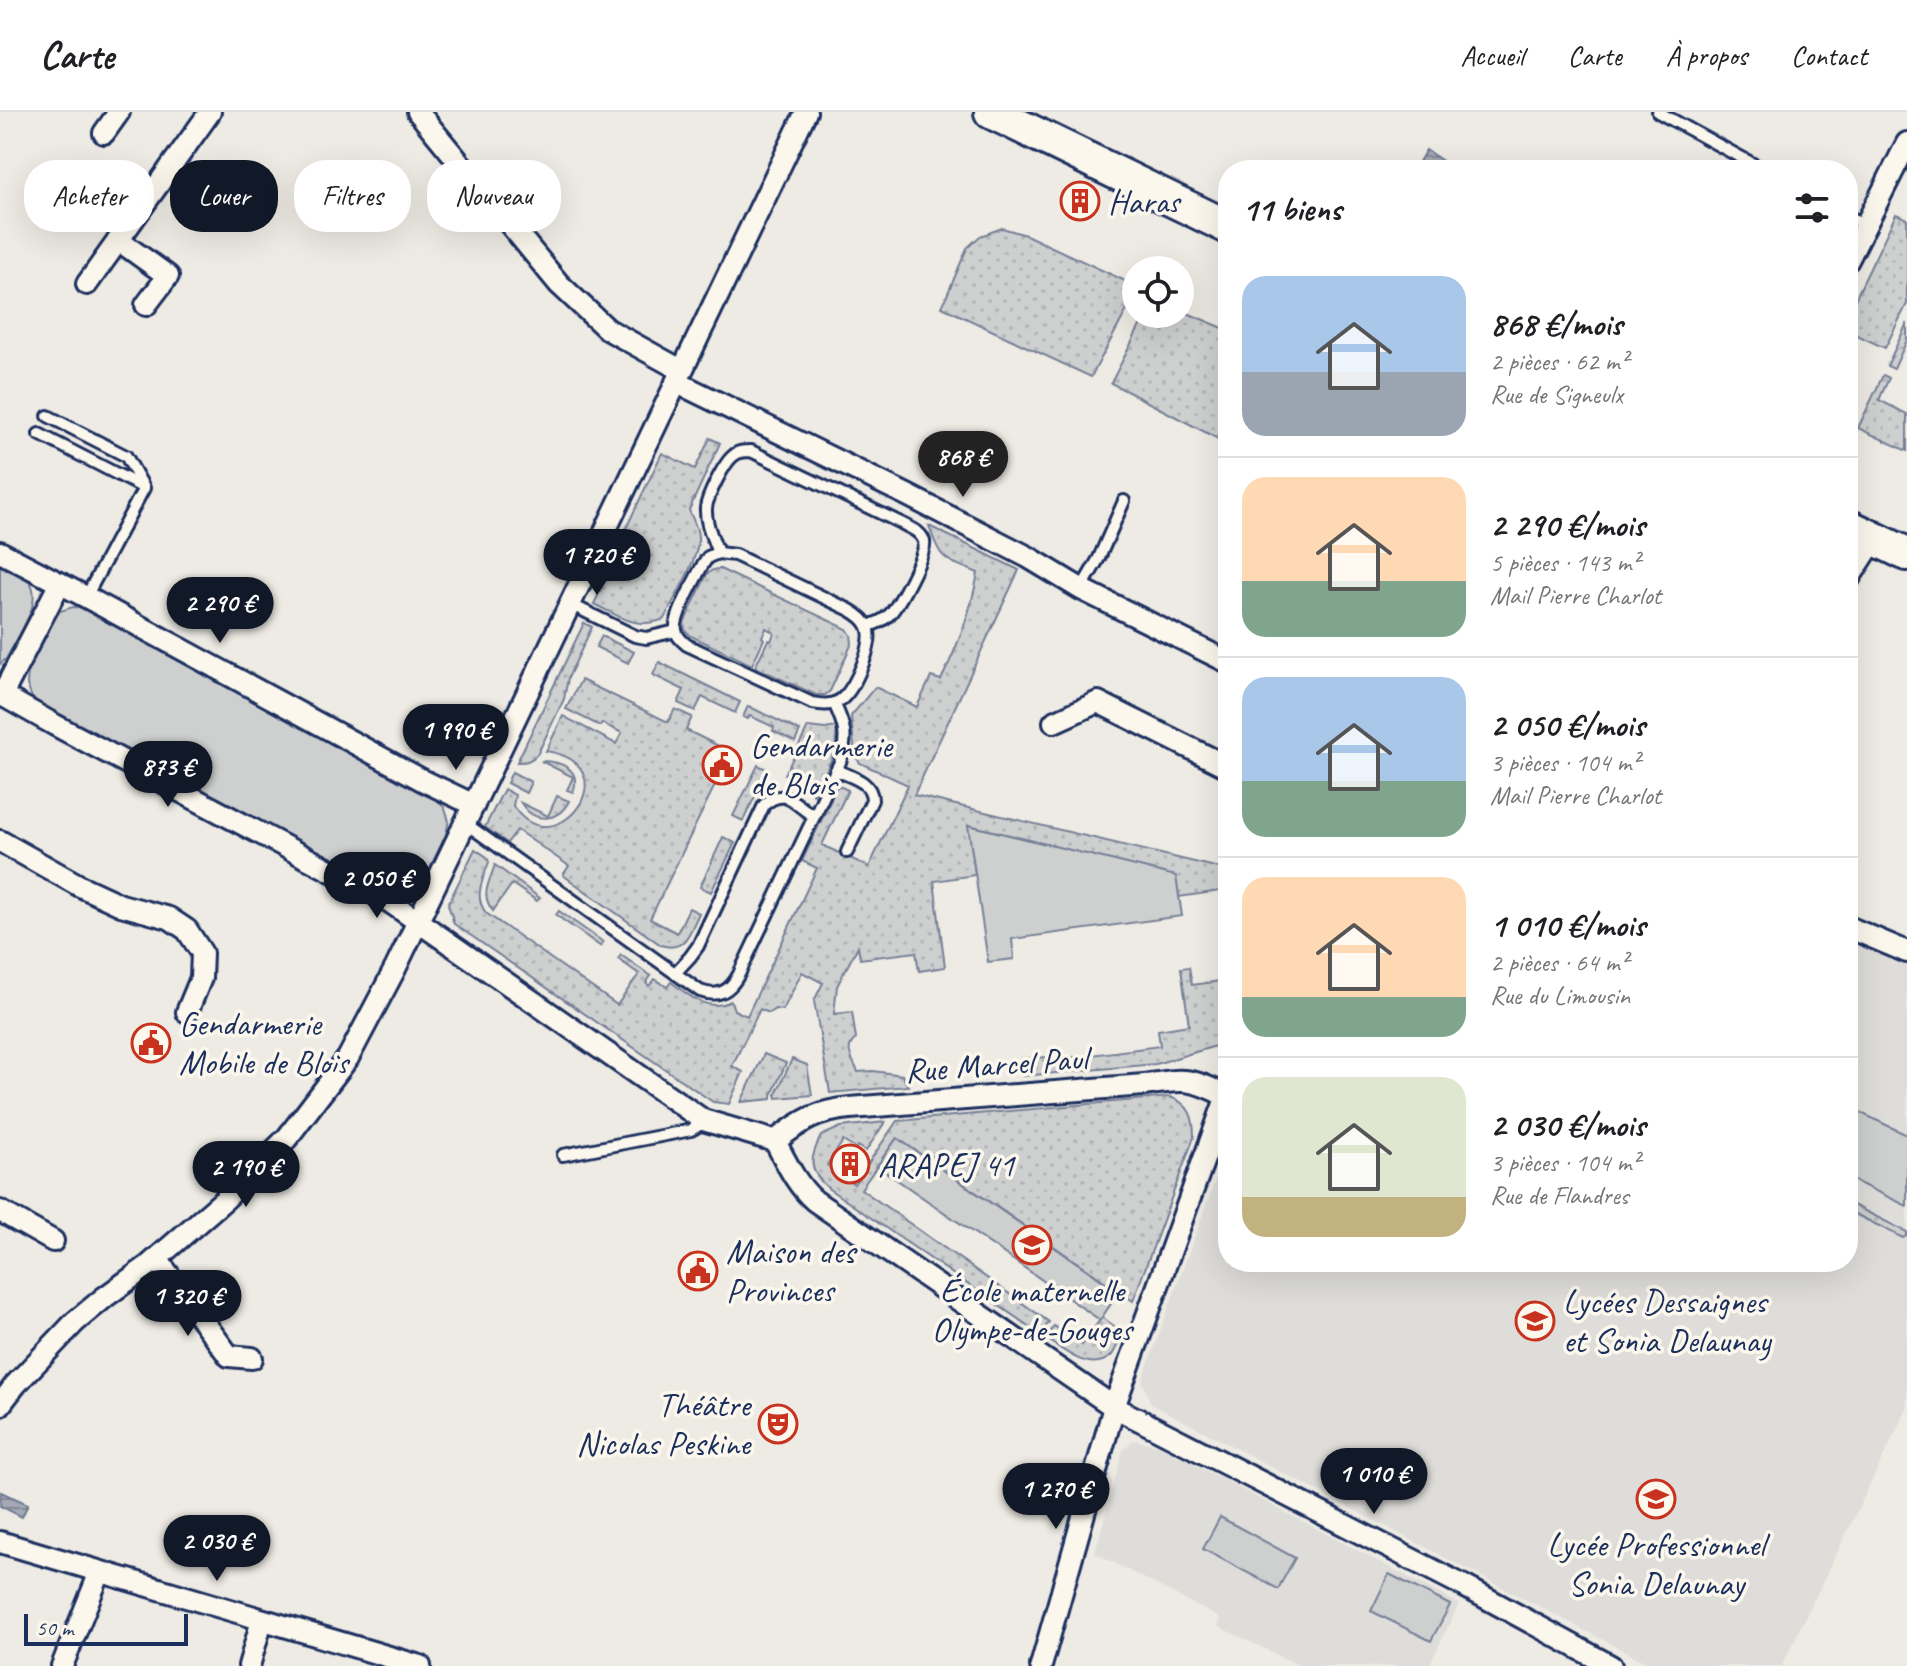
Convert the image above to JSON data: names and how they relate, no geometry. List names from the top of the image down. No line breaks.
{"streets":{"street":["Rue Marcel Paul"]},"places":{"building":["Haras","ARAPEJ 41"],"public building":["Gendarmerie de Blois","Gendarmerie Mobile de Blois","Maison des Provinces"],"school or university":["École maternelle Olympe-de-Gouges","Lycées Dessaignes et Sonia Delaunay","Lycée Professionnel Sonia Delaunay"],"theatre":["Théâtre Nicolas Peskine"]},"scale_bar":"50 m","page":{"header":"Carte","nav":["Accueil","Carte","À propos","Contact"],"chip":["Acheter","Louer","Filtres","Nouveau"],"heading":"11 biens","list":[{"name":"868 €/mois","note":"2 pièces · 62 m² · Rue de Signeulx"},{"name":"2 290 €/mois","note":"5 pièces · 143 m² · Mail Pierre Charlot"},{"name":"2 050 €/mois","note":"3 pièces · 104 m² · Mail Pierre Charlot"},{"name":"1 010 €/mois","note":"2 pièces · 64 m² · Rue du Limousin"},{"name":"2 030 €/mois","note":"3 pièces · 104 m² · Rue de Flandres"}],"price":["868 €","1 720 €","2 290 €","1 990 €","873 €","2 050 €","2 190 €","1 320 €","1 010 €","1 270 €","2 030 €"],"scale":"50 m"}}
